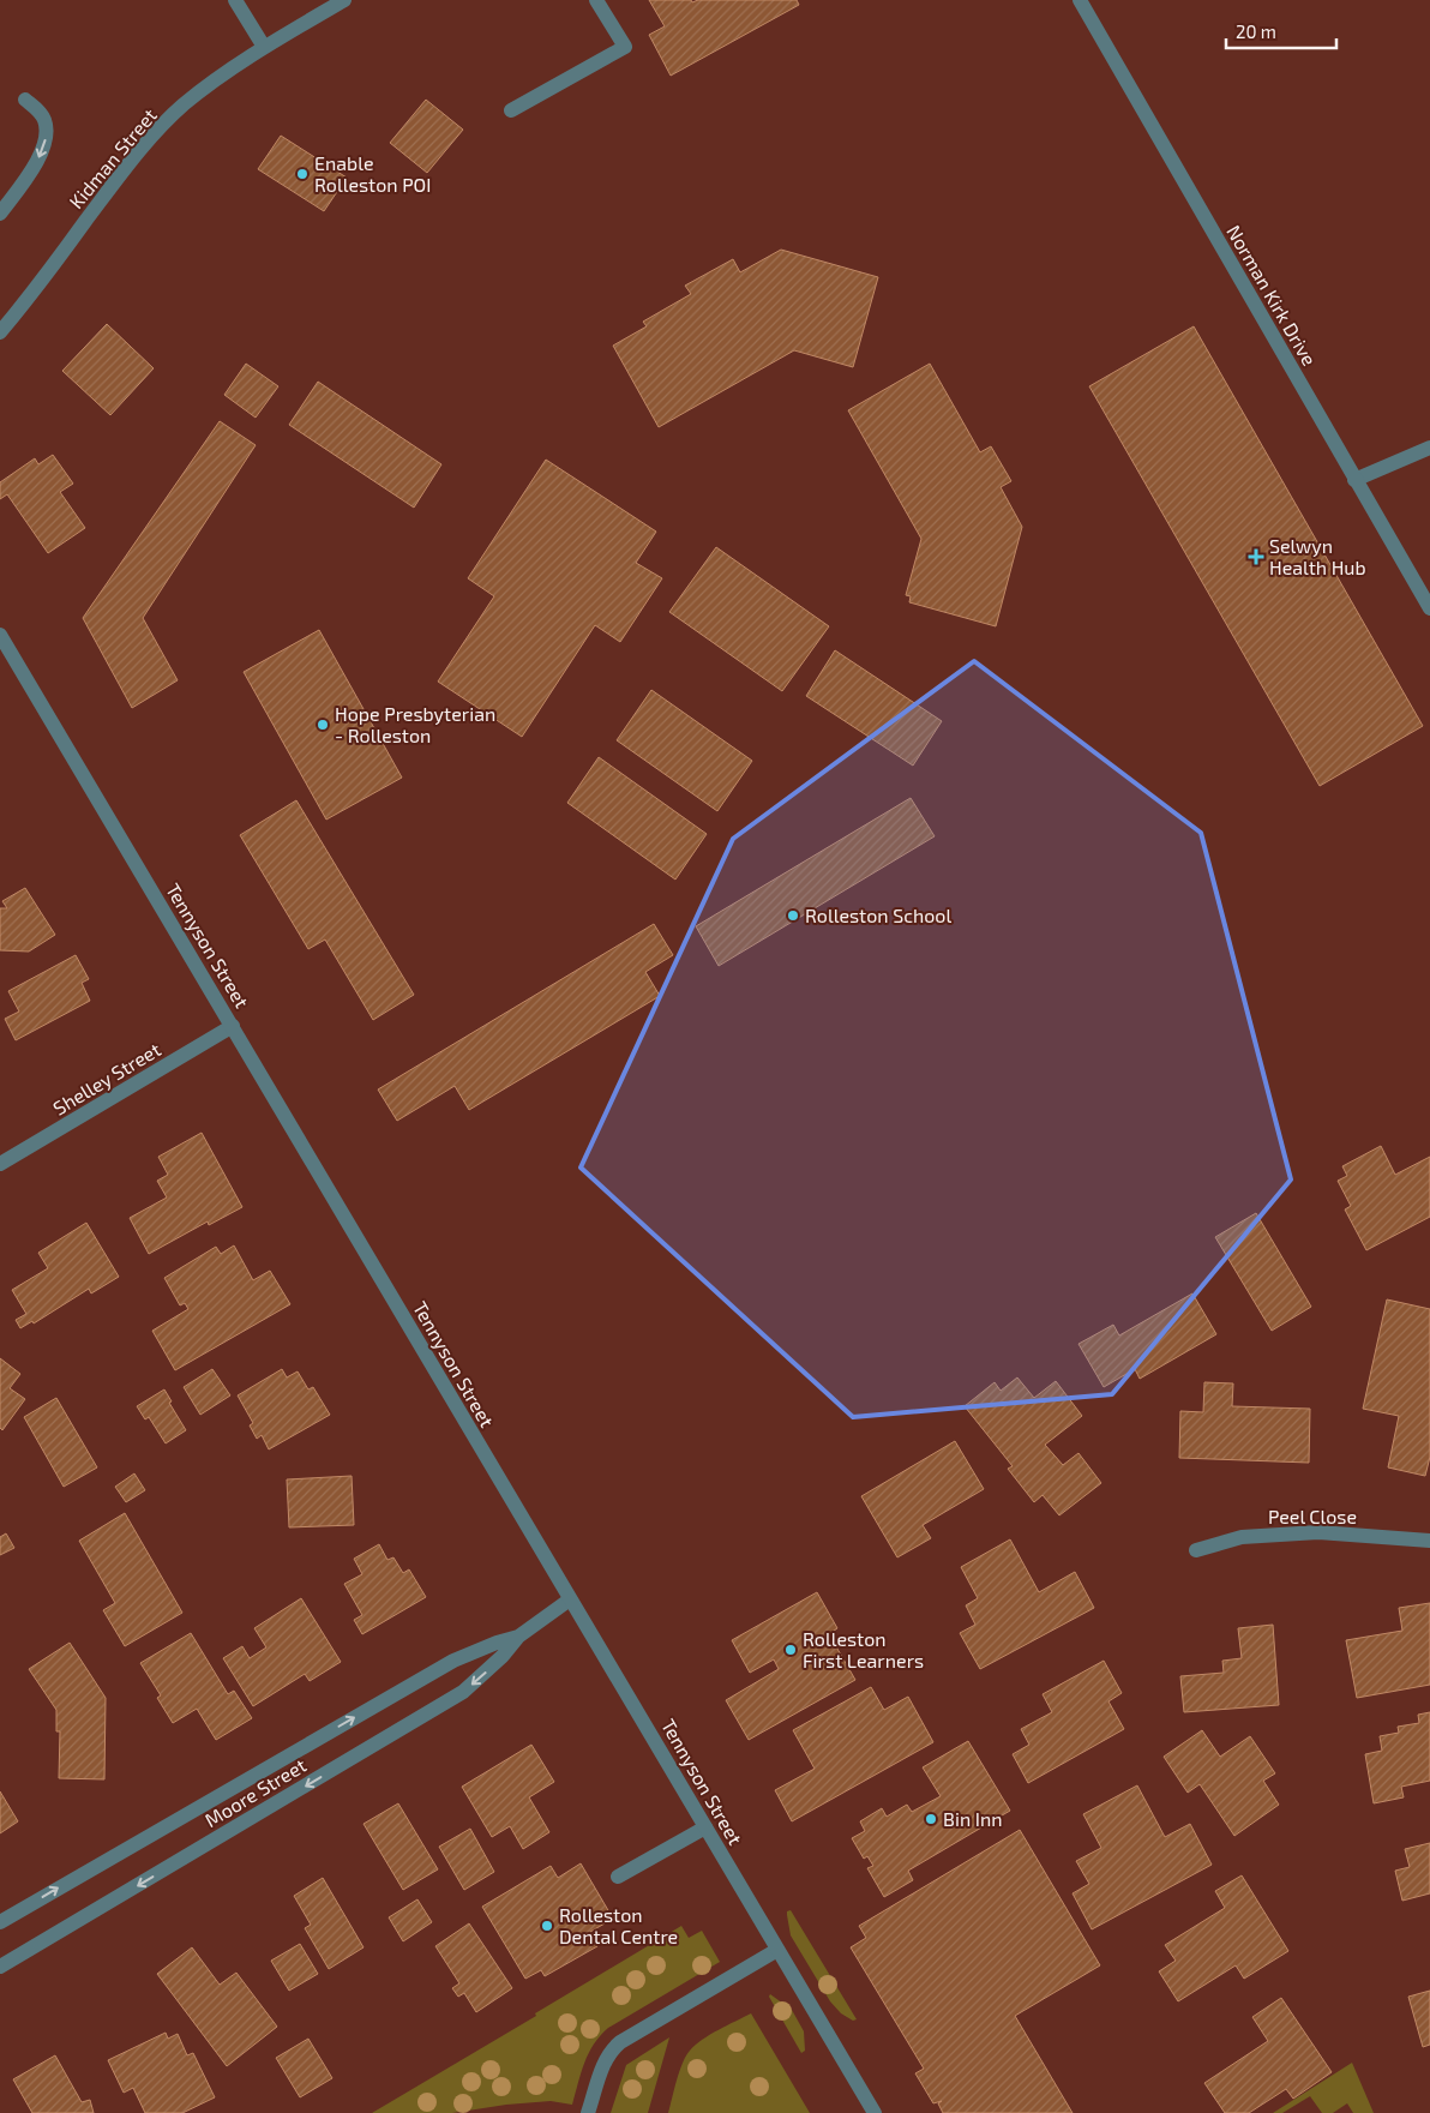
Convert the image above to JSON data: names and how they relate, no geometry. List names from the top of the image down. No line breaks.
{"streets":{"street":["Kidman Street","Norman Kirk Drive","Tennyson Street","Shelley Street","Peel Close","Moore Street"]},"crossings":[["Tennyson Street","Shelley Street"],["Tennyson Street","Moore Street"]],"places":{"other":["Enable Rolleston POI","Hope Presbyterian - Rolleston","Rolleston School","Rolleston First Learners","Bin Inn","Rolleston Dental Centre"],"health":["Selwyn Health Hub"]},"scale_bar":"20 m"}
